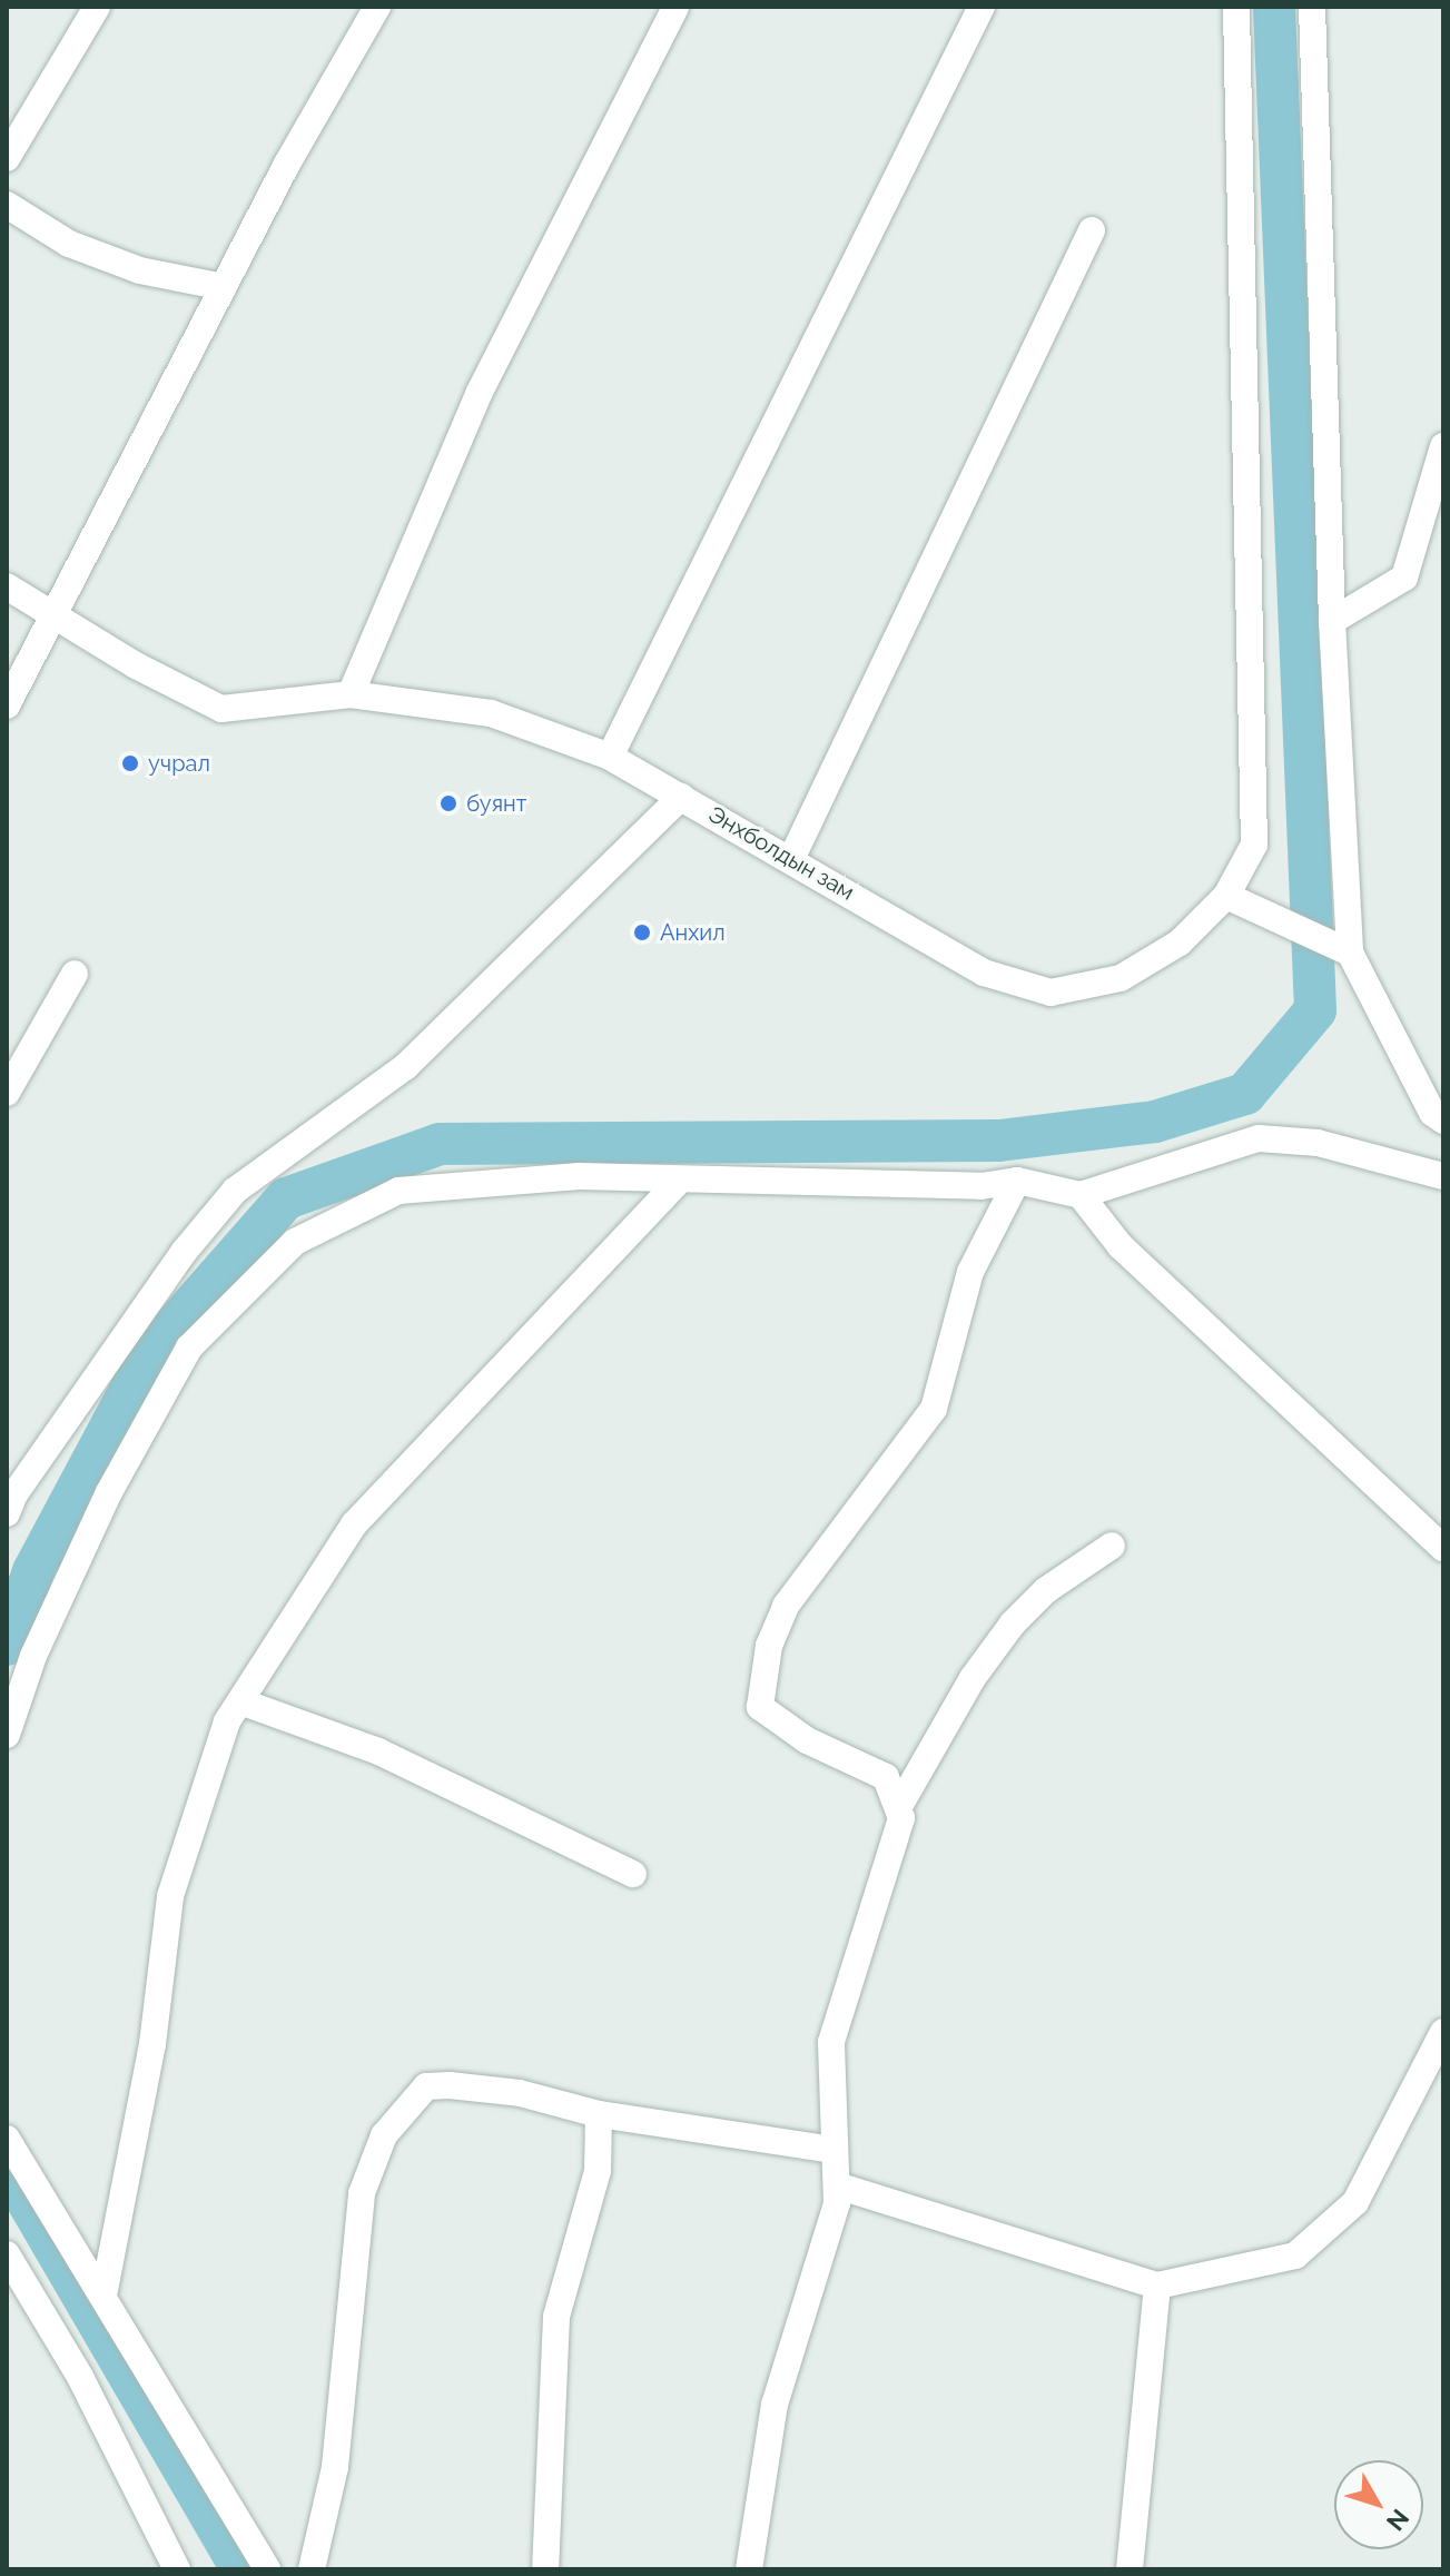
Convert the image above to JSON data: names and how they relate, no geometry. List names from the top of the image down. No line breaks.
{"streets":{"street":["Энхболдын зам"]},"places":["учрал","буянт","Анхил"],"north":"bottom right"}
